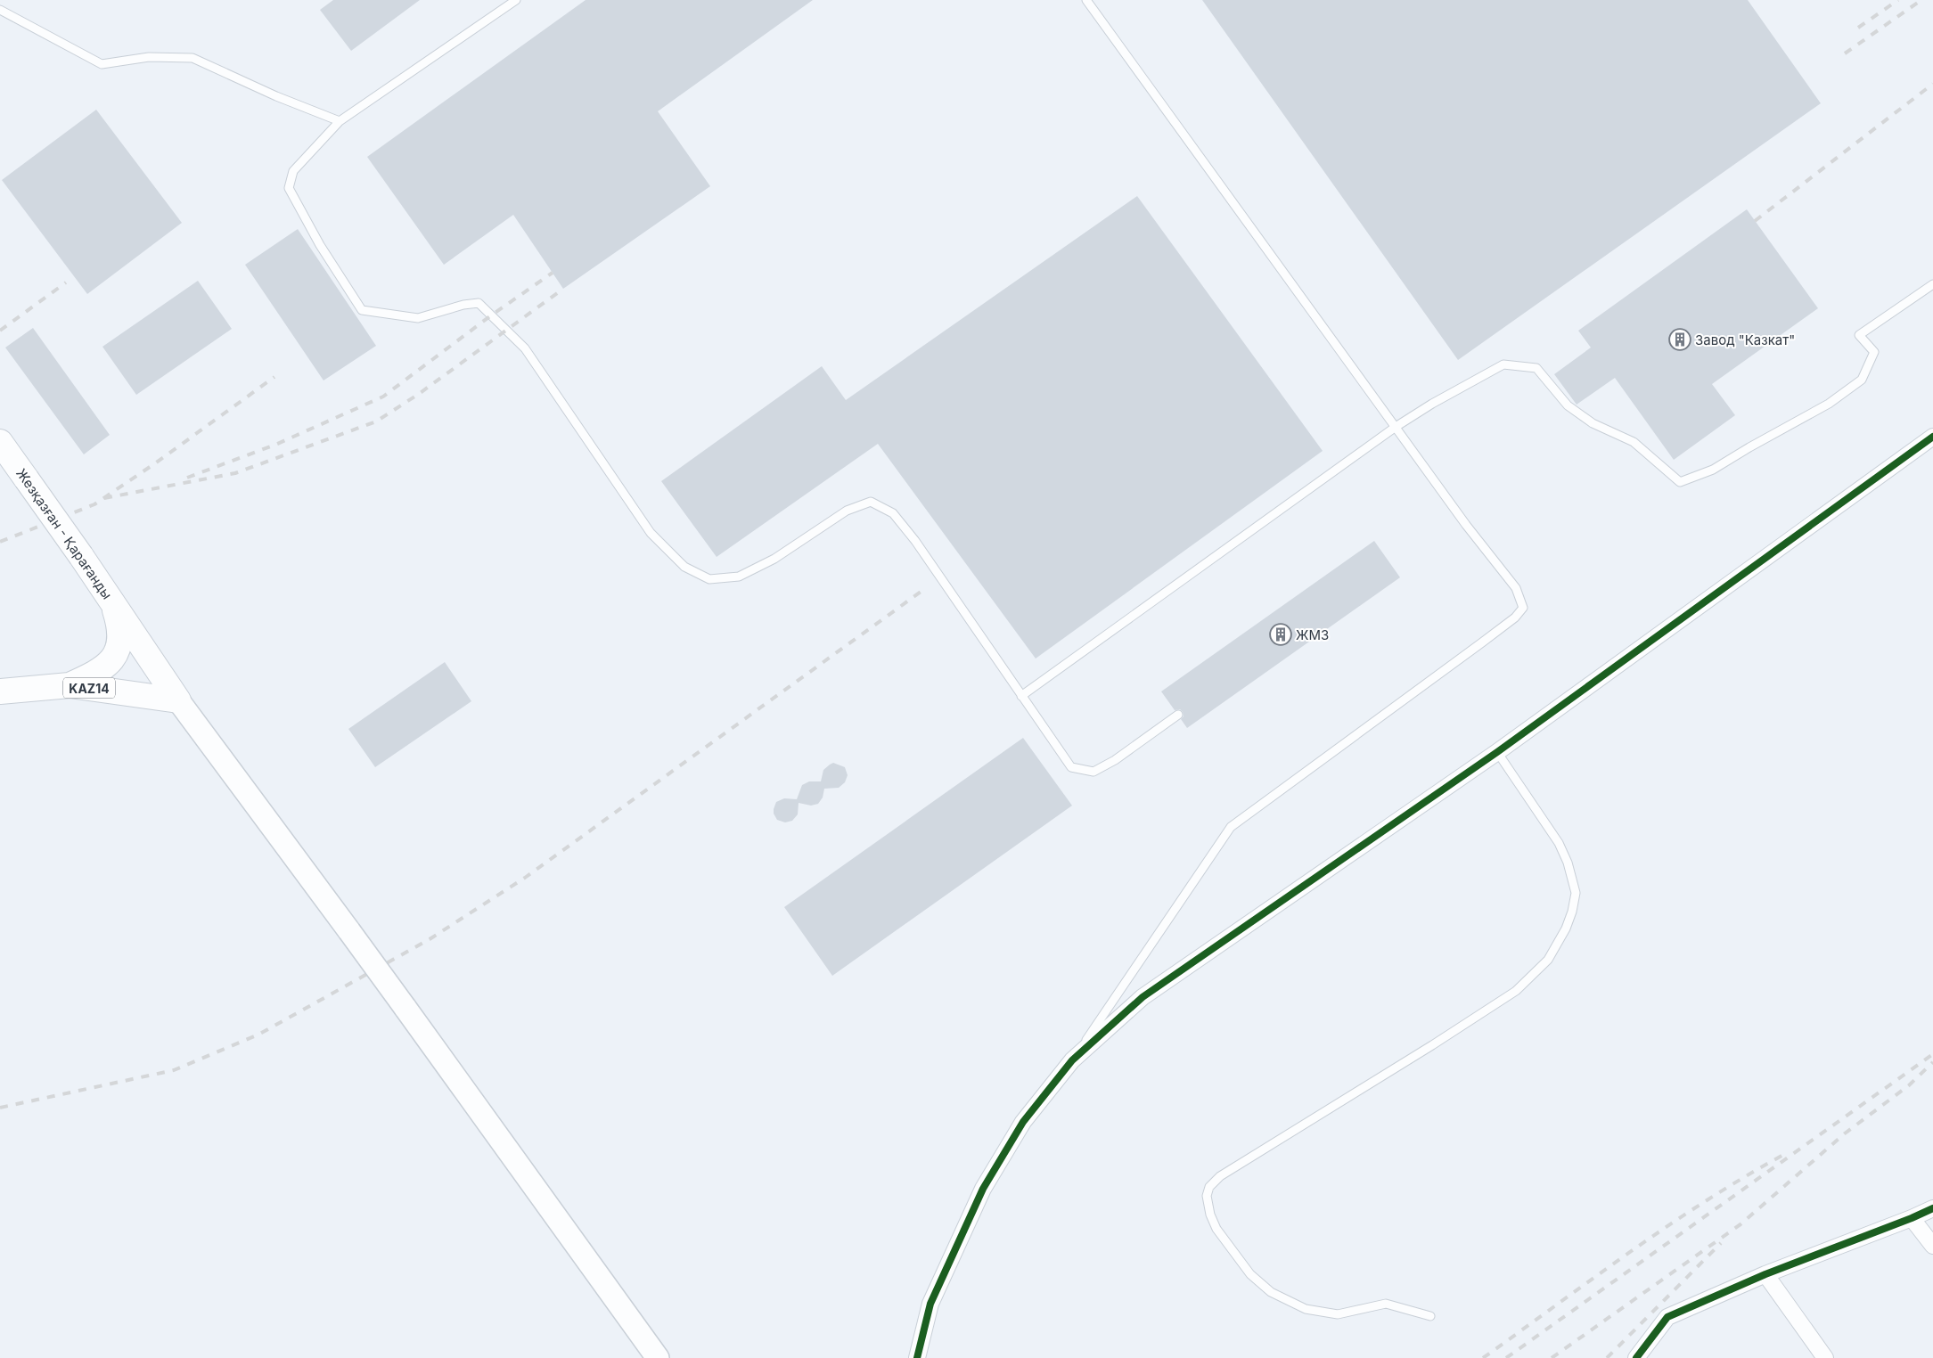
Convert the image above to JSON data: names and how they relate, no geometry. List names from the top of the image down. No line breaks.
{"streets":{"highway":["Жезқазған - Қарағанды","KAZ14"]},"places":{"building":["Завод \"Казкат\"","ЖМЗ"]}}
